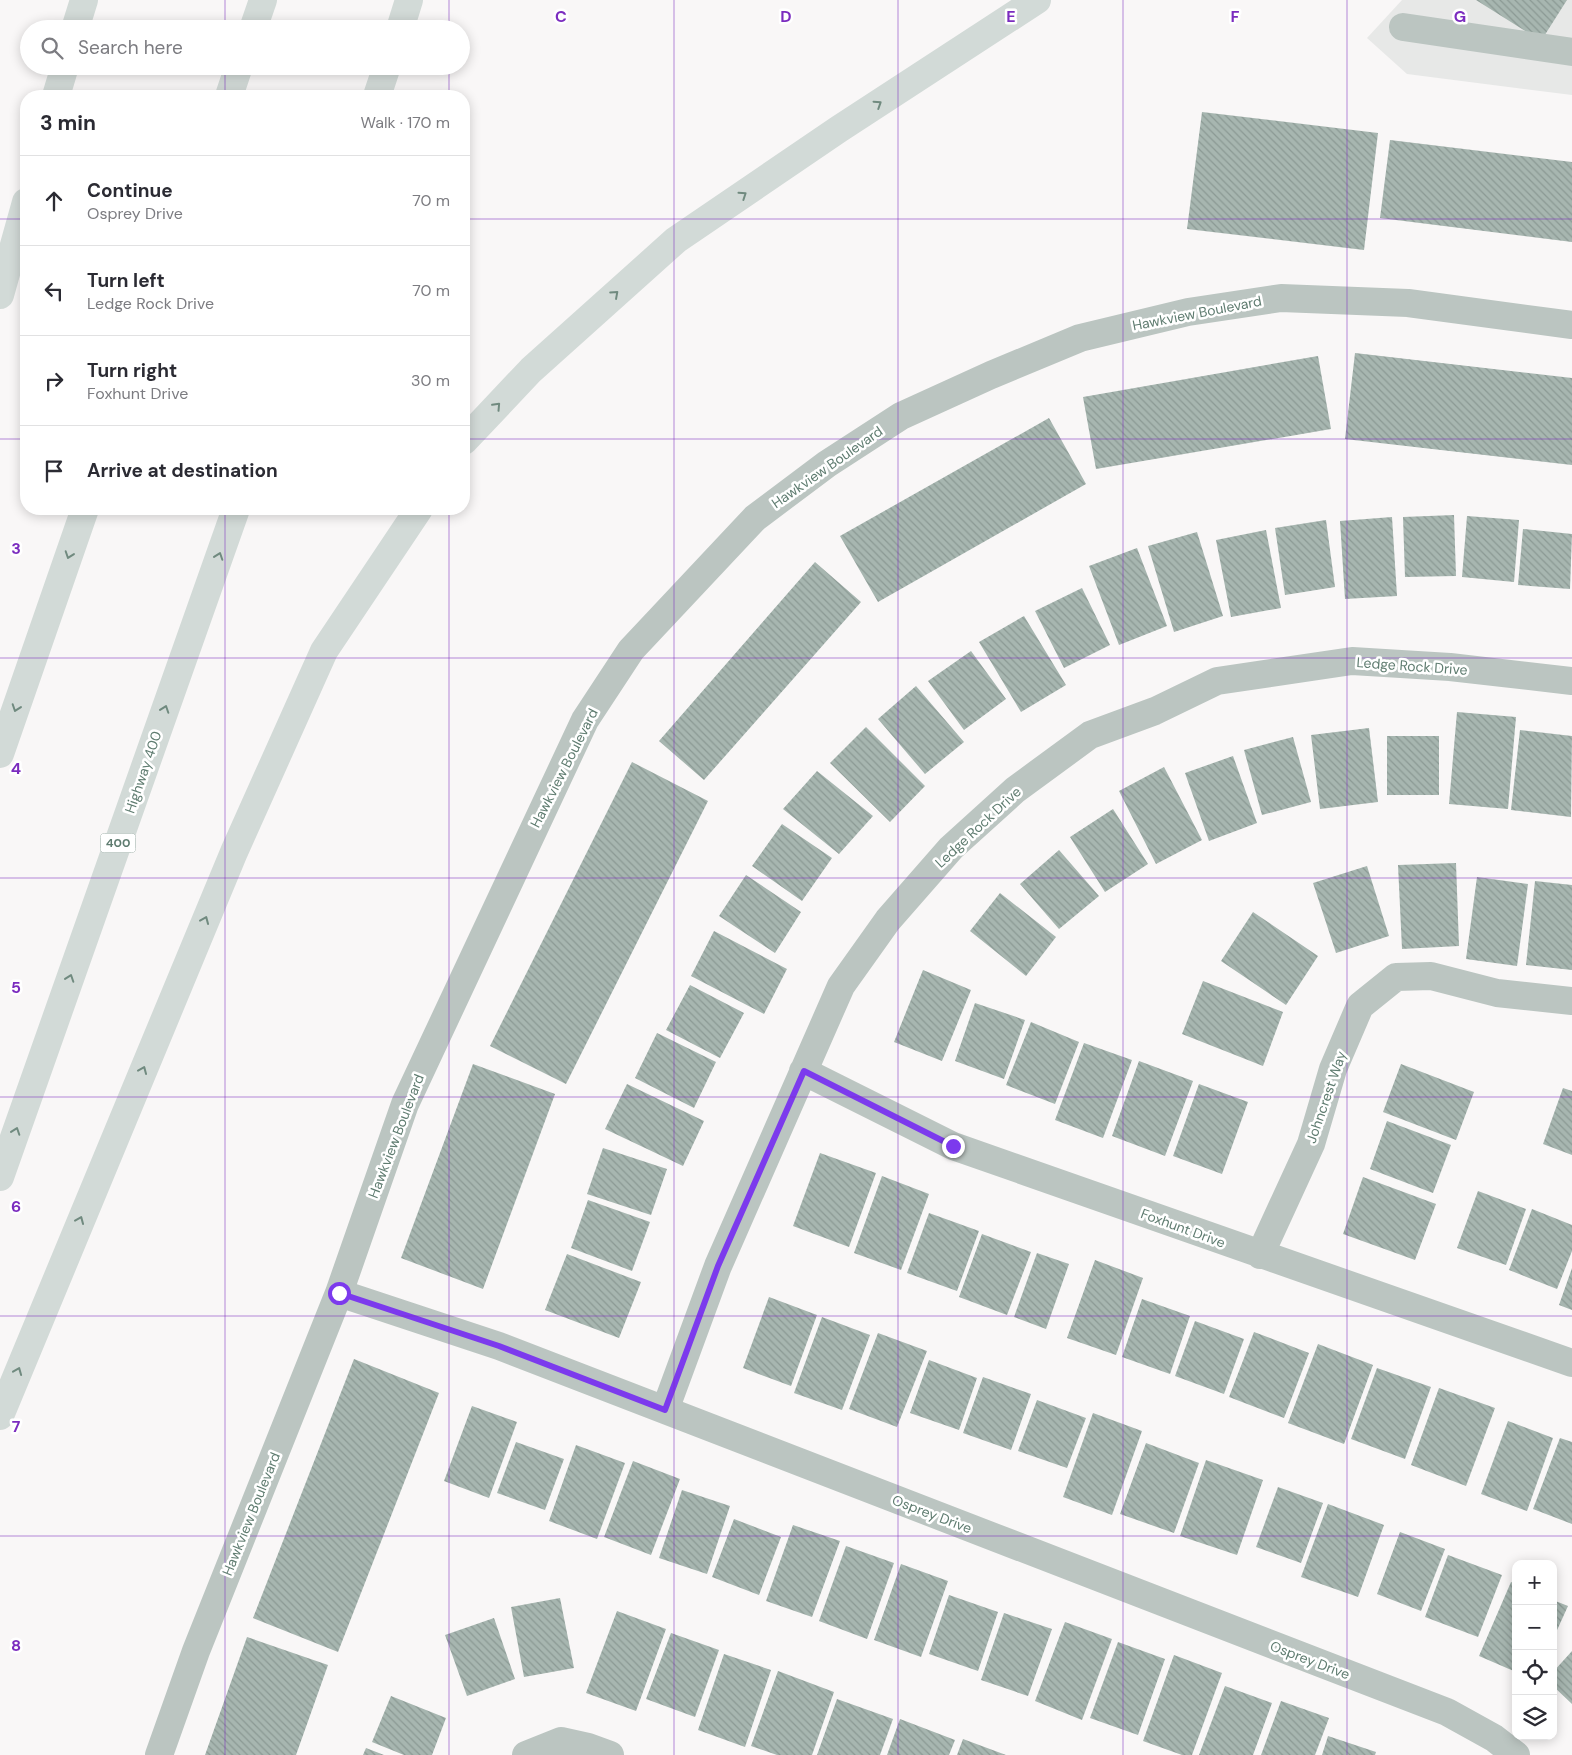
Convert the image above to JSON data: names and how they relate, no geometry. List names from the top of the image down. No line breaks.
{"streets":{"highway":["Highway 400","400"],"street":["Hawkview Boulevard","Ledge Rock Drive","Johncrest Way","Foxhunt Drive","Osprey Drive"]},"crossings":[["Hawkview Boulevard","Osprey Drive"],["Ledge Rock Drive","Foxhunt Drive"],["Ledge Rock Drive","Osprey Drive"],["Johncrest Way","Foxhunt Drive"]],"page":{"search":"Search here","heading":["3 min","Walk · 170 m"],"list":[["Continue","Osprey Drive","70 m"],["Turn left","Ledge Rock Drive","70 m"],["Turn right","Foxhunt Drive","30 m"],"Arrive at destination"],"map_buttons":["+","−"]},"grid":{"columns":["C","D","E","F","G"],"rows":["3","4","5","6","7","8"]}}
